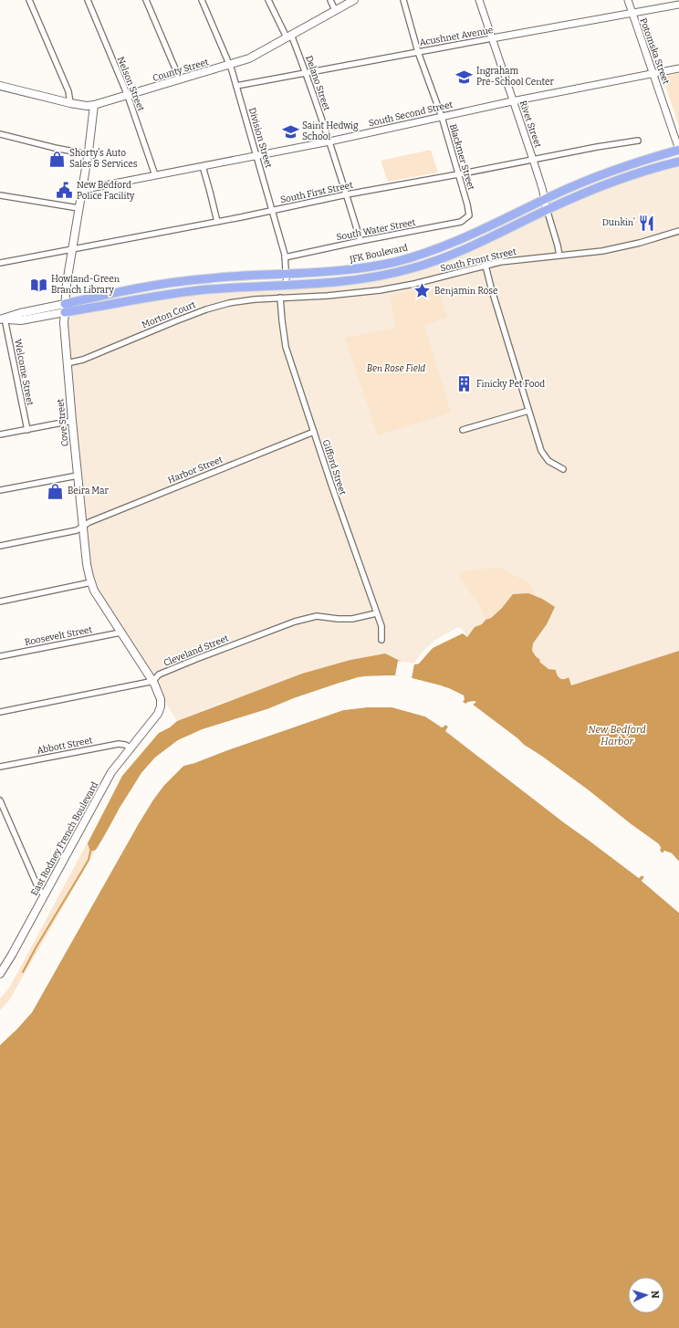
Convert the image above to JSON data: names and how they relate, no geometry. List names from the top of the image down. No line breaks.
{"streets":{"main road":["County Street","JFK Boulevard","Cove Street","East Rodney French Boulevard"],"street":["Acushnet Avenue","Potomska Street","Delano Street","Nelson Street","South Second Street","Rivet Street","Division Street","Blackmer Street","South First Street","South Water Street","South Front Street","Morton Court","Welcome Street","Gifford Street","Harbor Street","Roosevelt Street","Cleveland Street","Abbott Street"]},"crossings":[["Acushnet Avenue","Potomska Street"],["Acushnet Avenue","Delano Street"],["Acushnet Avenue","Rivet Street"],["Acushnet Avenue","Division Street"],["Acushnet Avenue","Blackmer Street"],["Potomska Street","South Second Street"],["Potomska Street","JFK Boulevard"],["County Street","Delano Street"],["County Street","Nelson Street"],["County Street","Division Street"],["County Street","Cove Street"],["Delano Street","South Second Street"],["Delano Street","South First Street"],["Delano Street","South Water Street"],["Nelson Street","South Second Street"],["South Second Street","Rivet Street"],["South Second Street","Division Street"],["South Second Street","Blackmer Street"],["South Second Street","Cove Street"],["Rivet Street","South First Street"],["Rivet Street","JFK Boulevard"],["Rivet Street","South Front Street"],["Division Street","South First Street"],["Division Street","South Water Street"],["Division Street","JFK Boulevard"],["Blackmer Street","South First Street"],["Blackmer Street","South Water Street"],["South First Street","Cove Street"],["JFK Boulevard","Cove Street"],["South Front Street","Morton Court"],["South Front Street","Gifford Street"],["Morton Court","Cove Street"],["Morton Court","Gifford Street"],["Cove Street","Harbor Street"],["Cove Street","Roosevelt Street"],["Cove Street","Cleveland Street"],["Cove Street","East Rodney French Boulevard"],["Gifford Street","Harbor Street"],["Gifford Street","Cleveland Street"],["Abbott Street","East Rodney French Boulevard"]],"water":["New Bedford Harbor"],"parks":["Ben Rose Field"],"places":{"school or university":["Ingraham Pre-School Center","Saint Hedwig School"],"shop":["Shorty's Auto Sales & Services","Beira Mar"],"public building":["New Bedford Police Facility"],"restaurant":["Dunkin'"],"library":["Howland-Green Branch Library"],"place":["Benjamin Rose"],"building":["Finicky Pet Food"]},"north":"right"}
